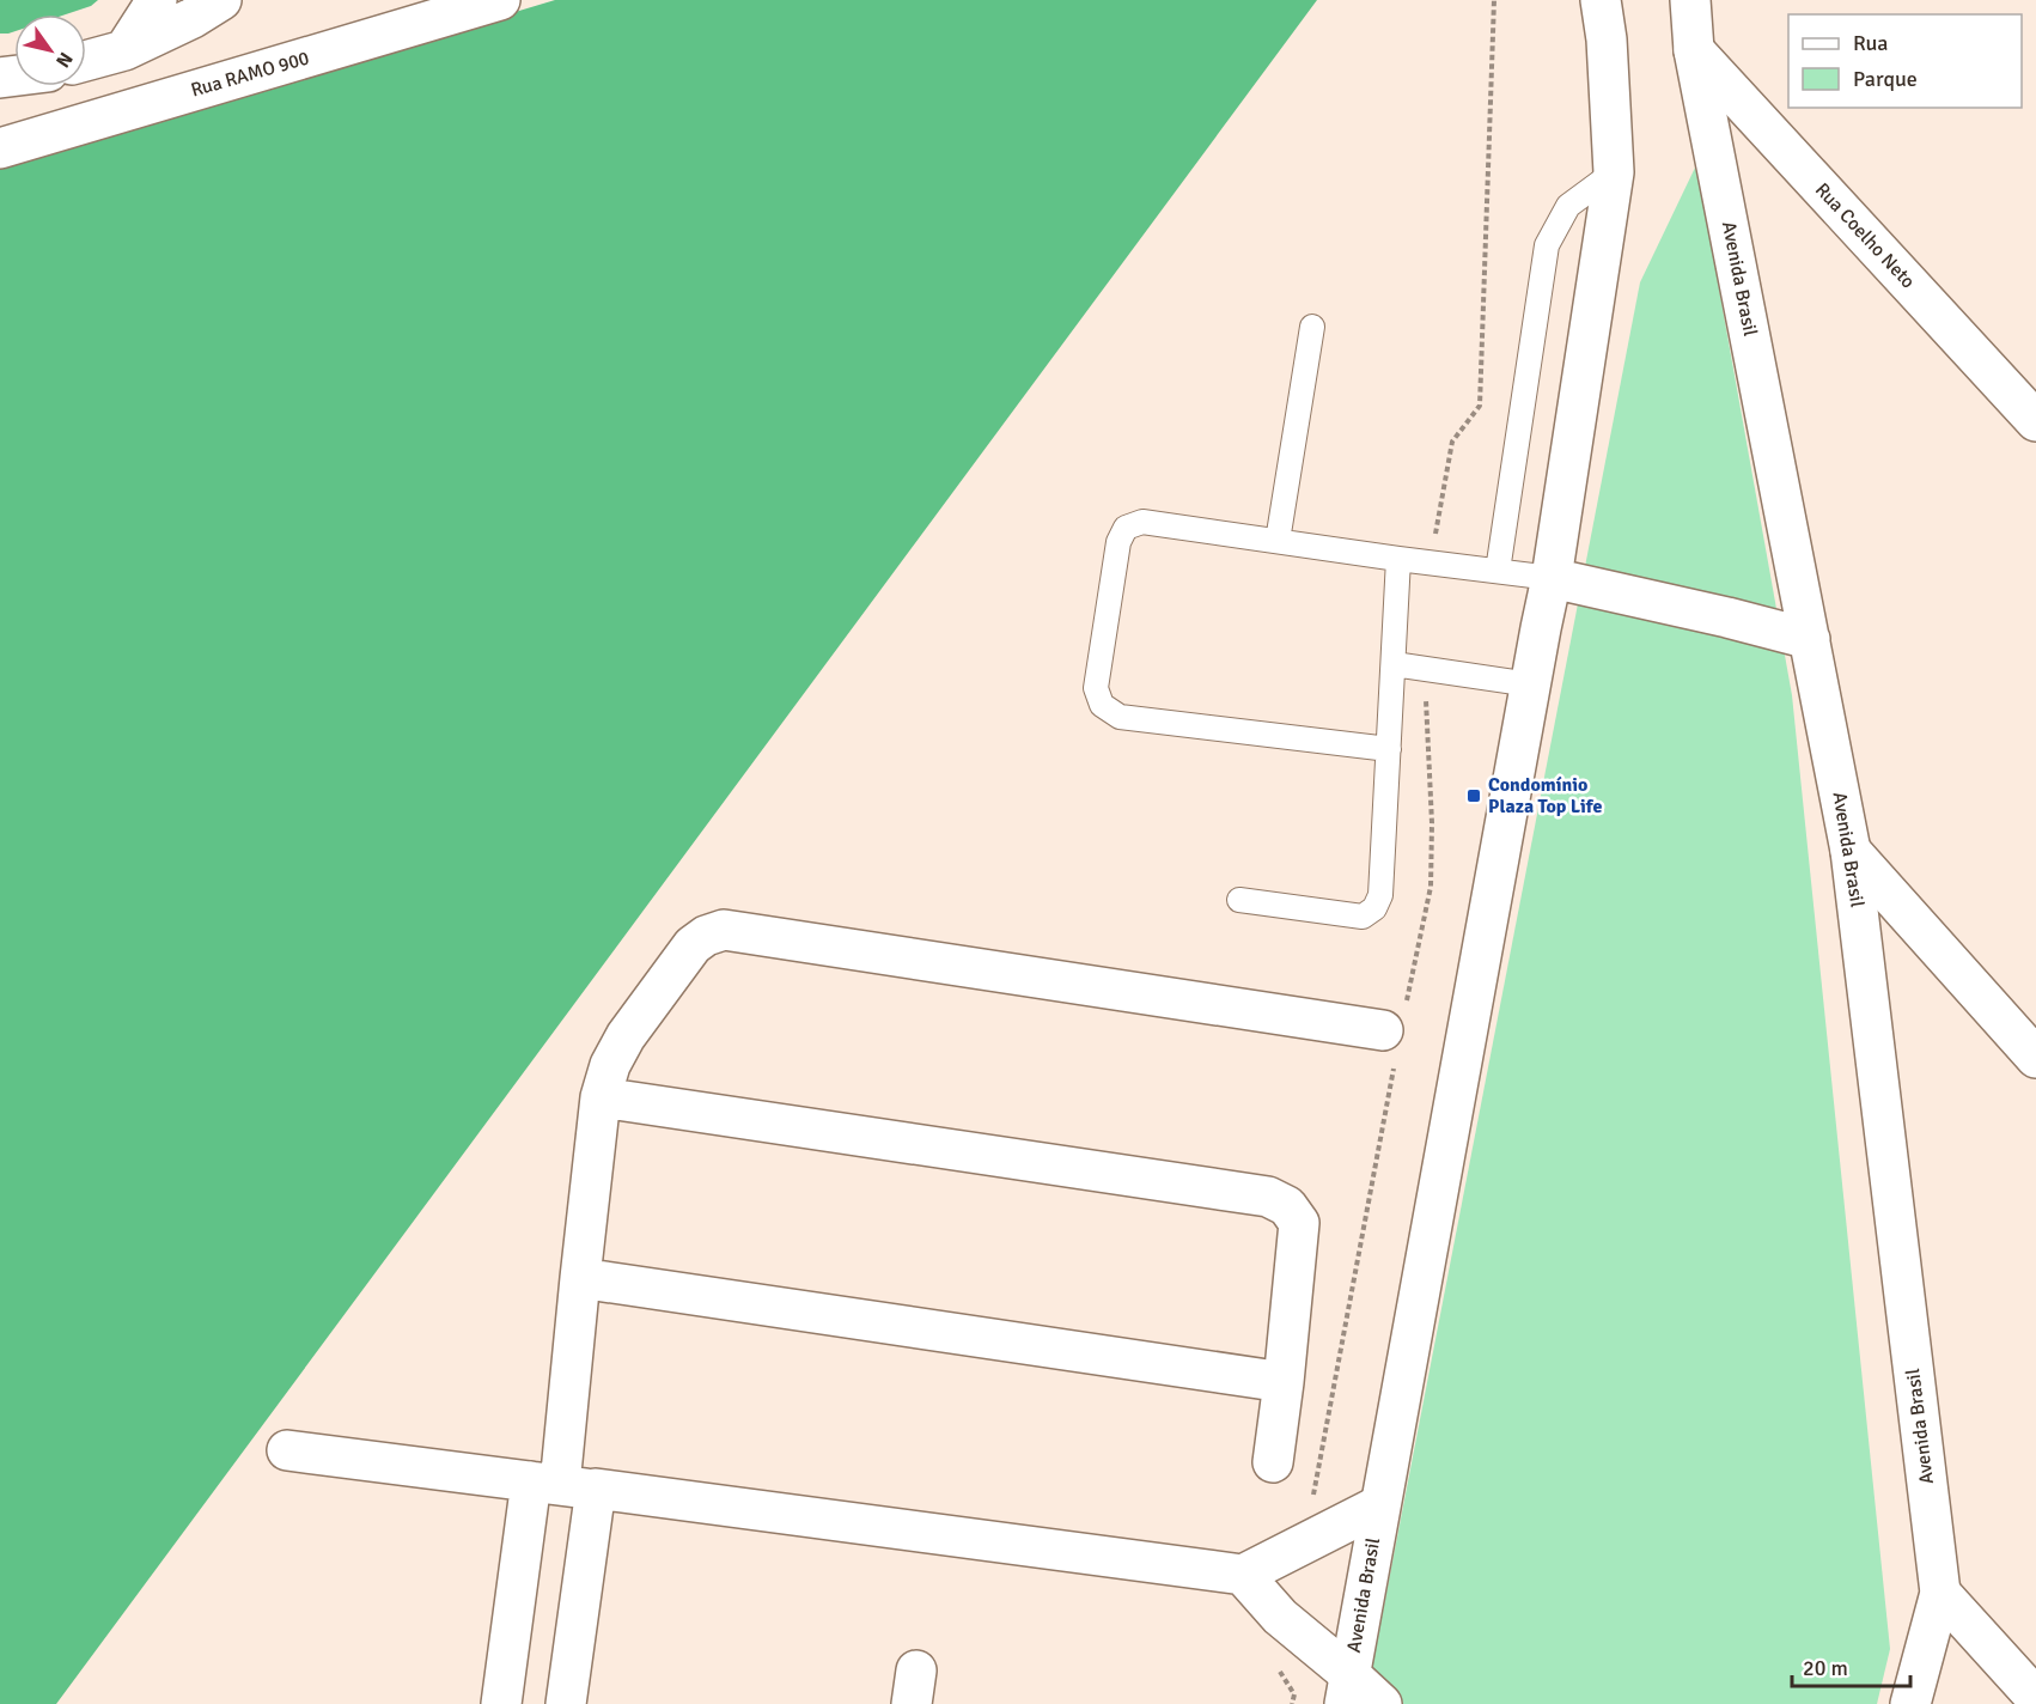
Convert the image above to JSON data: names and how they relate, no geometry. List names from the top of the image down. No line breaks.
{"streets":{"street":["Rua RAMO 900","Rua Coelho Neto","Avenida Brasil"]},"crossings":[["Rua Coelho Neto","Avenida Brasil"]],"places":{"transit":["Condomínio Plaza Top Life"]},"legend":["Rua","Parque"],"scale_bar":"20 m","north":"bottom right"}
